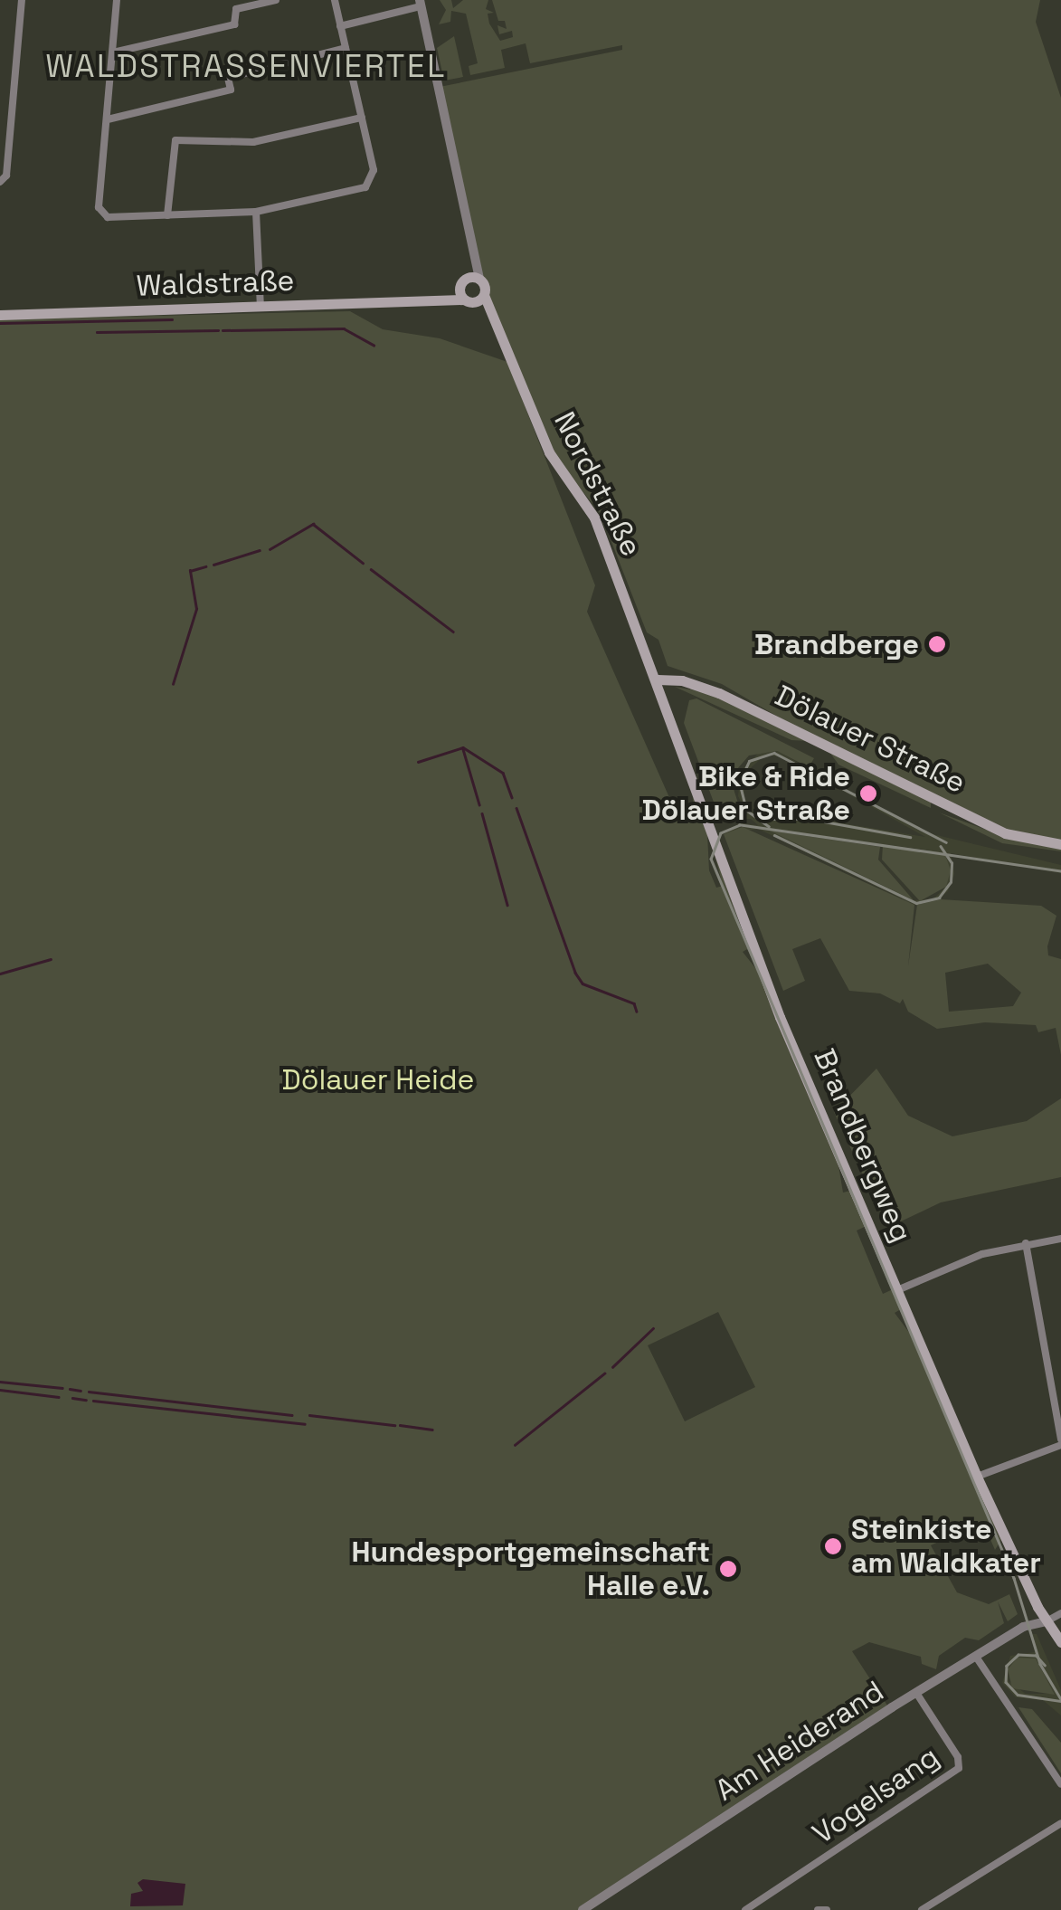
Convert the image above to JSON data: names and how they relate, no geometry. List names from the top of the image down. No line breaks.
{"streets":{"main road":["Waldstraße","Nordstraße","Dölauer Straße","Brandbergweg"],"street":["Am Heiderand","Vogelsang"]},"crossings":[["Waldstraße","Nordstraße"],["Nordstraße","Dölauer Straße"],["Nordstraße","Brandbergweg"],["Dölauer Straße","Brandbergweg"],["Brandbergweg","Am Heiderand"],["Am Heiderand","Vogelsang"]],"districts":["WALDSTRASSENVIERTEL"],"parks":["Dölauer Heide"],"places":["Brandberge","Bike & Ride Dölauer Straße","Steinkiste am Waldkater","Hundesportgemeinschaft Halle e.V."]}
